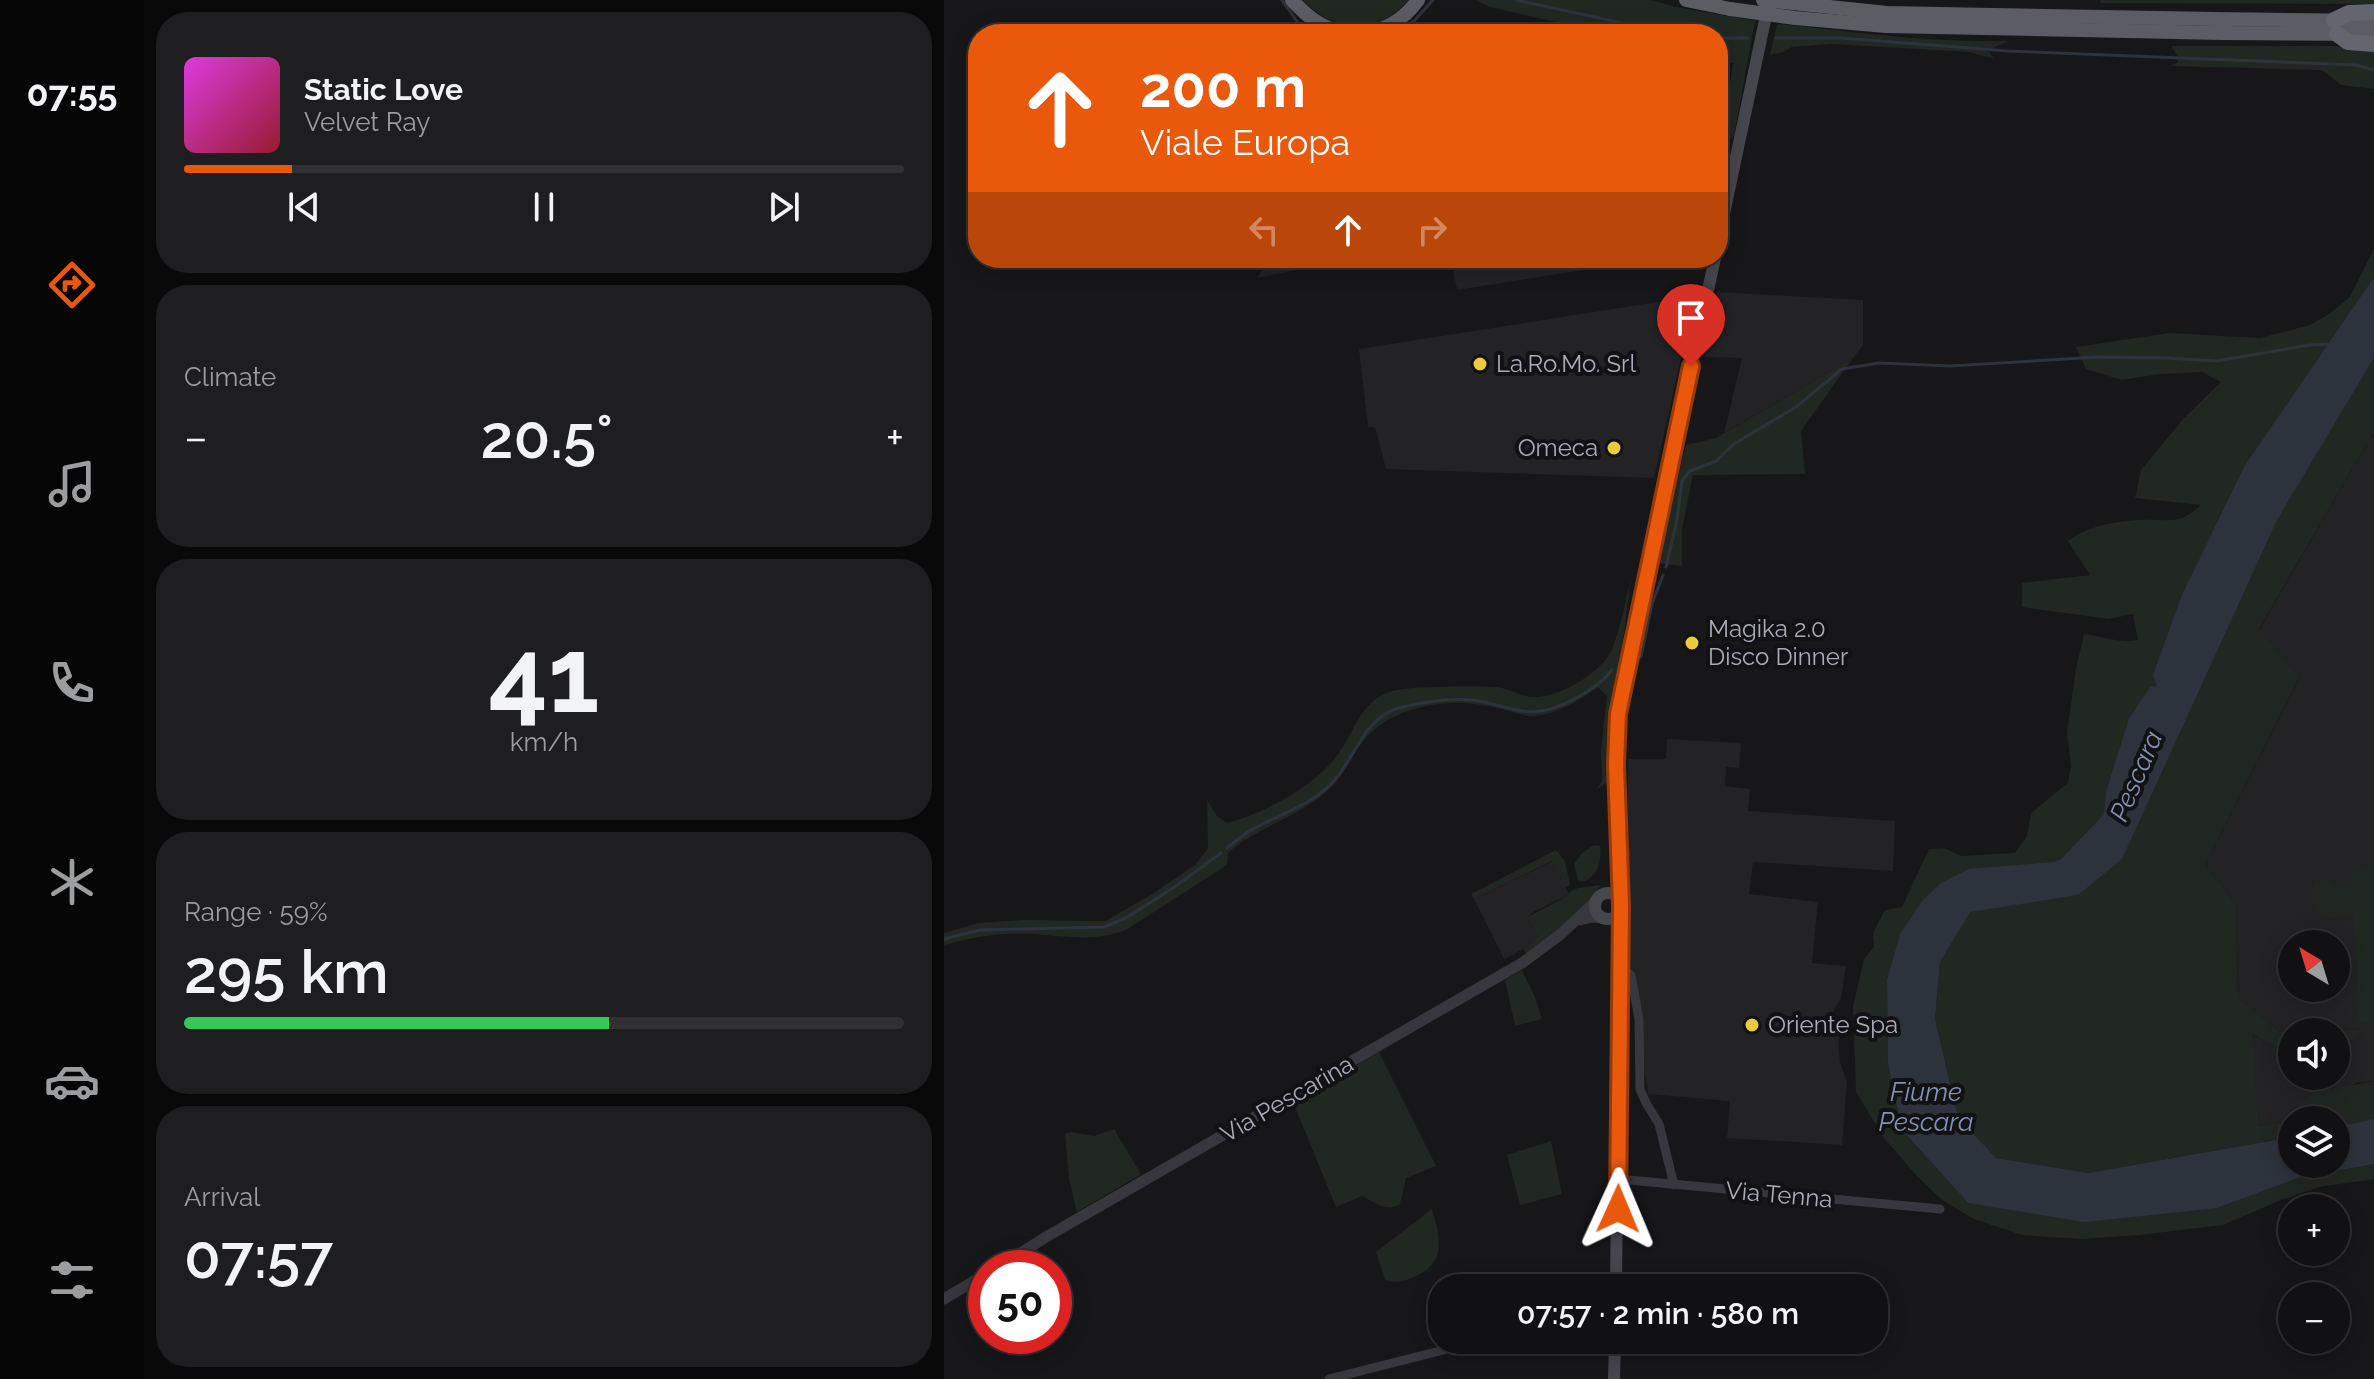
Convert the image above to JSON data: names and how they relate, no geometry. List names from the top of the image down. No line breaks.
{"streets":{"street":["Via Pescarina","Via Tenna"]},"water":["Pescara","Fiume Pescara"],"places":["La.Ro.Mo. Srl","Omeca","Magika 2.0 Disco Dinner","Oriente Spa"],"north":"top left","page":{"tabs":"07:55","turn":["200 m","Viale Europa"],"song":["Static Love","Velvet Ray"],"tile":["Climate",["41","km/h"],["Range · 59%","295 km"],["Arrival","07:57"]],"heat":["−","20.5°","+"],"map_buttons":["+","−"],"limit":"50","trip":"07:57 · 2 min · 580 m"}}
